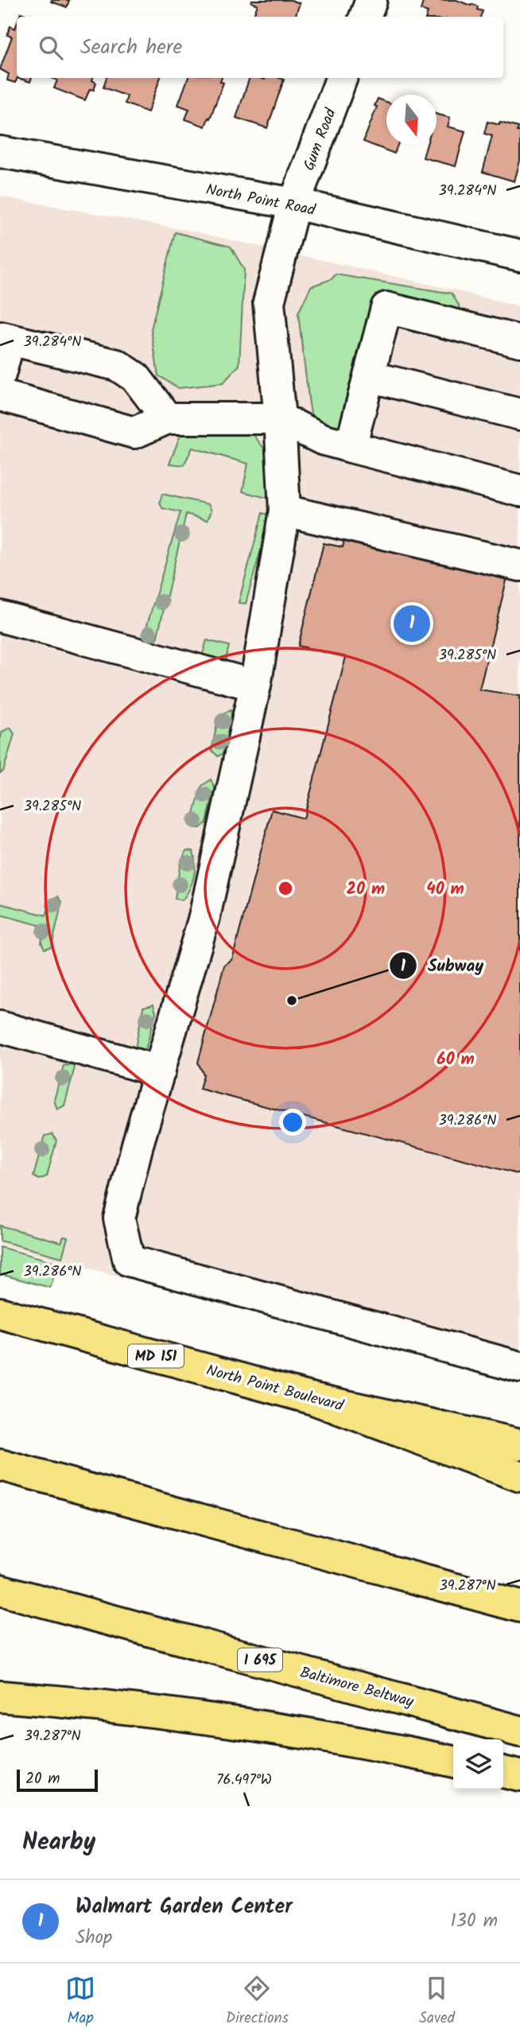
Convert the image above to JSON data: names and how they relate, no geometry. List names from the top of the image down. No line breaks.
{"streets":{"main road":["MD 151","North Point Boulevard","I 695","Baltimore Beltway"],"street":["Gum Road","North Point Road"]},"crossings":[["Gum Road","North Point Road"]],"places":["Subway"],"scale_bar":"20 m","north":"bottom","page":{"search":"Search here","pins":"1","scale":"20 m","heading":"Nearby","list":[{"mark":"1","name":"Walmart Garden Center","note":"Shop","value":"130 m"}],"nav":["Map","Directions","Saved"]},"coordinates":["39.284°N","39.285°N","39.286°N","39.287°N","76.497°W"],"rings":["20 m","40 m","60 m"]}
